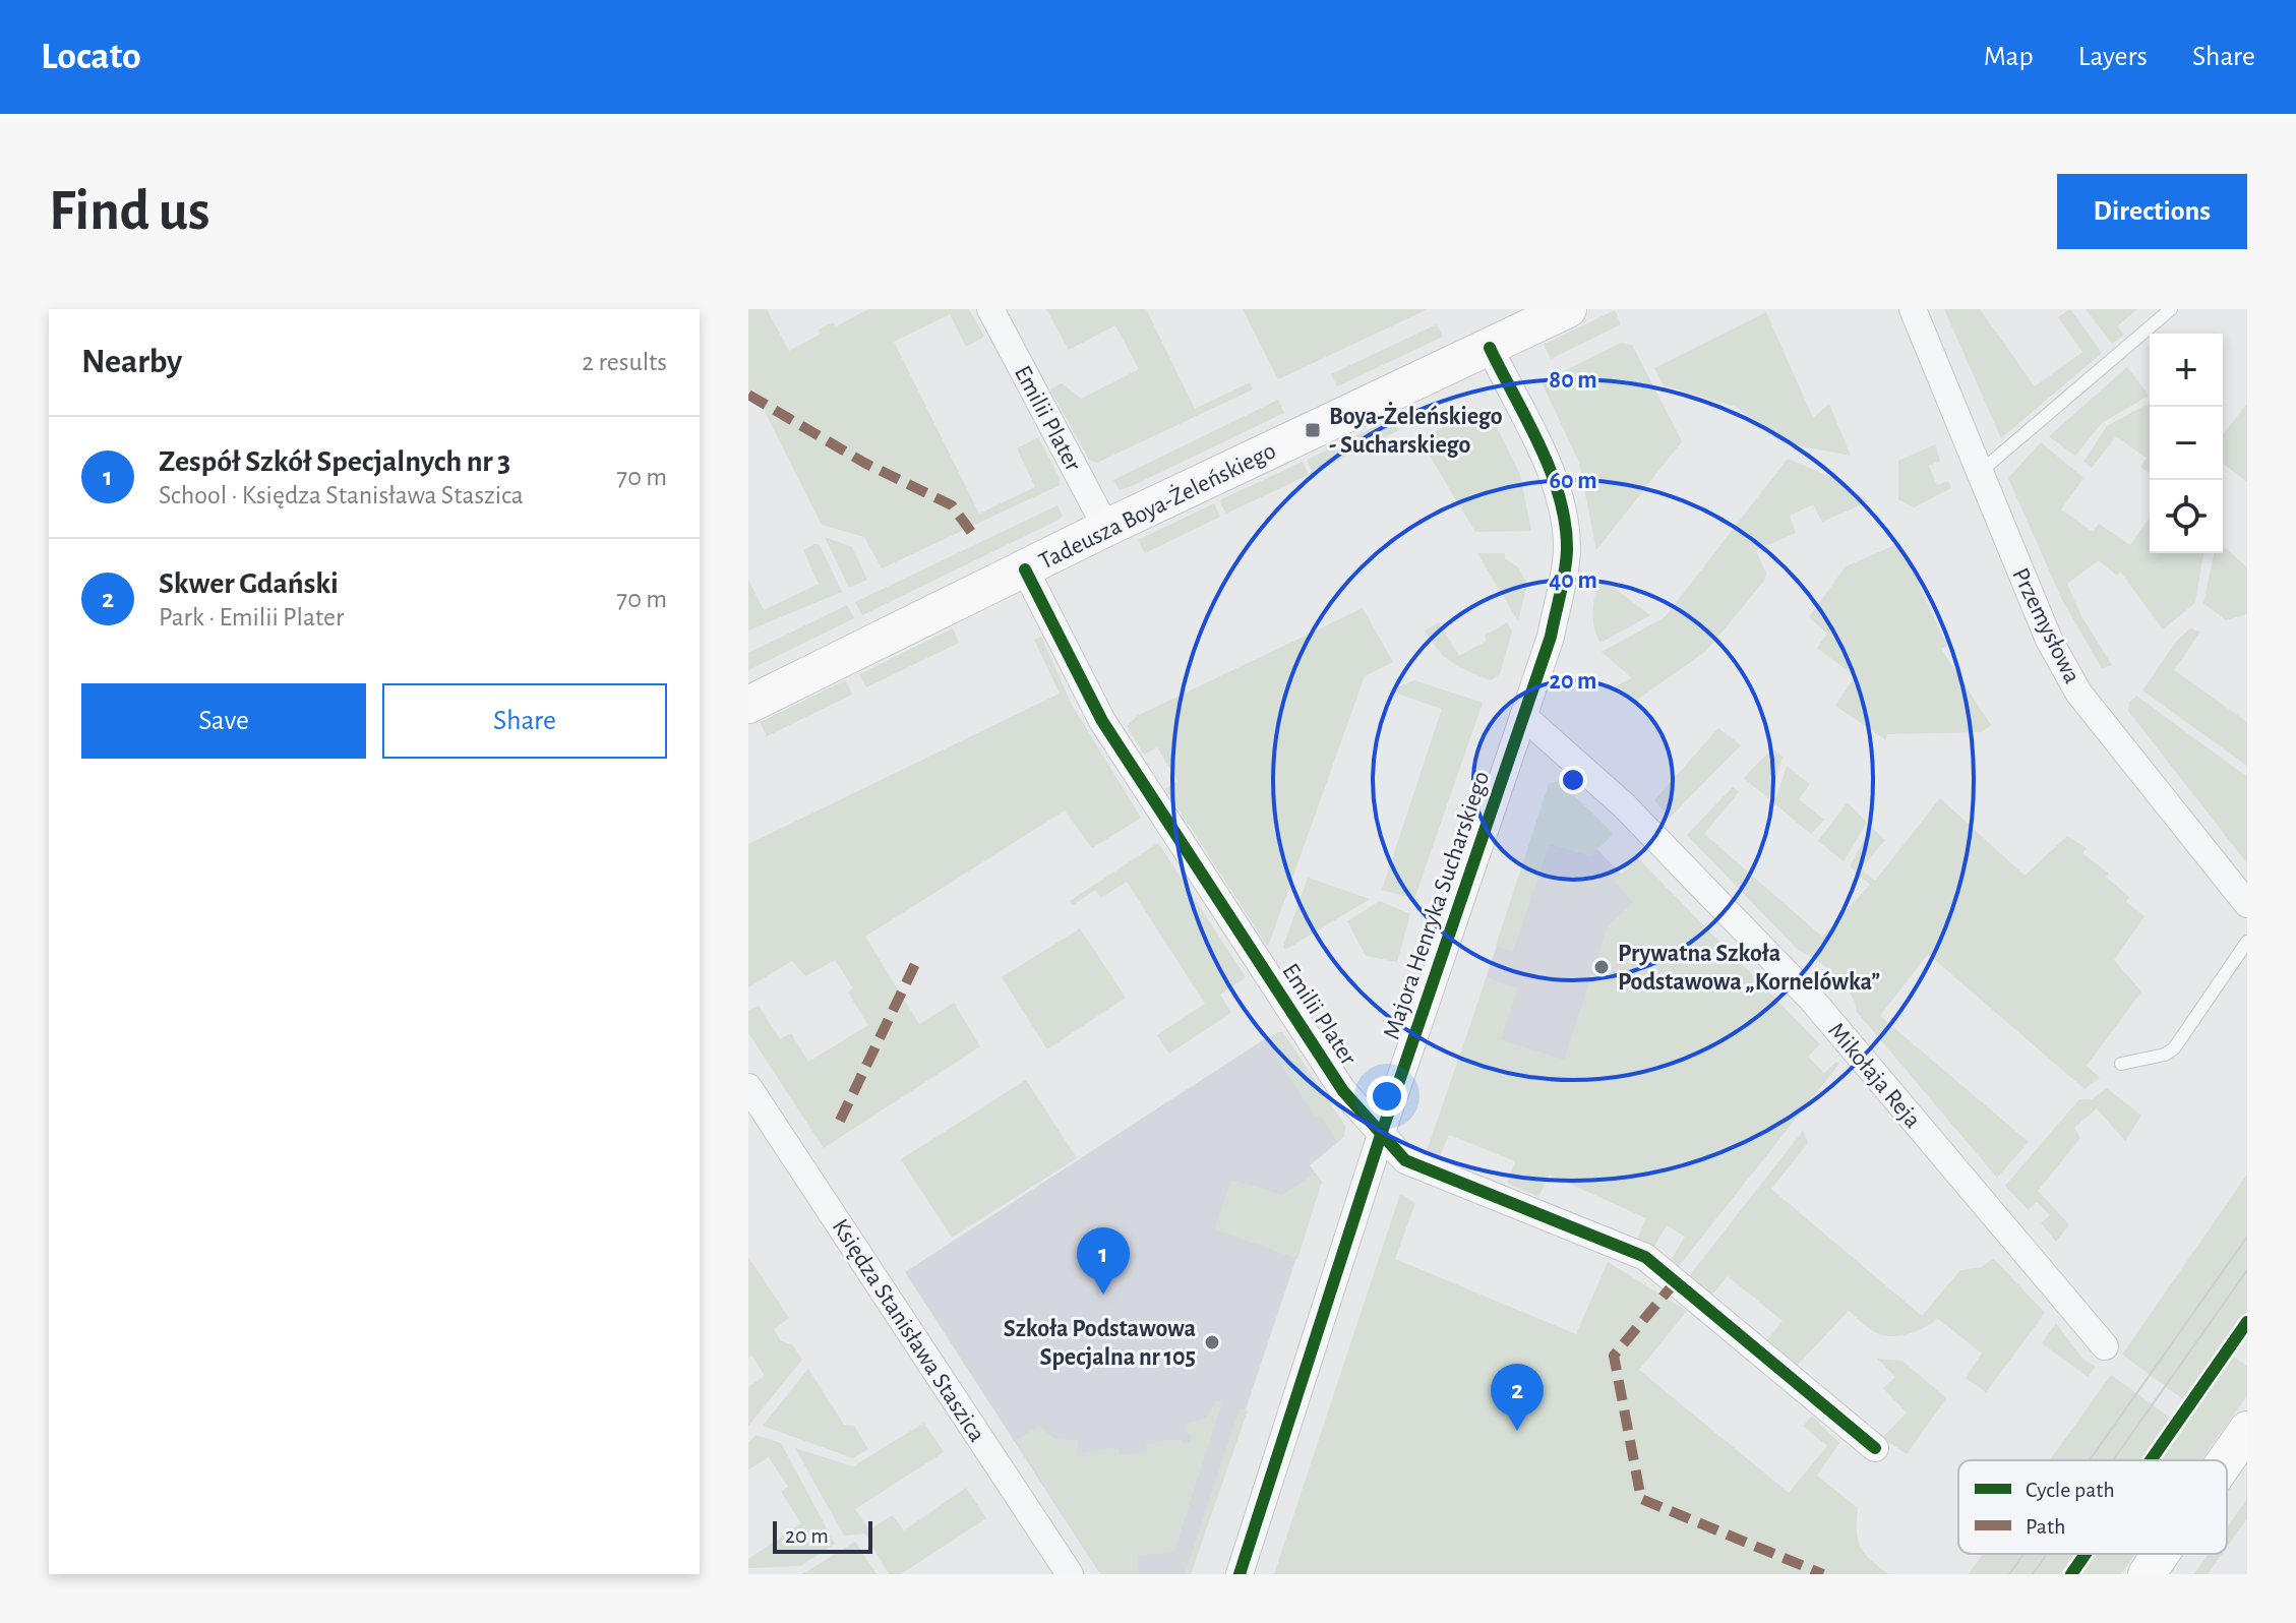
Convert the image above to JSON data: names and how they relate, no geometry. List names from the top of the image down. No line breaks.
{"streets":{"street":["Emilii Plater","Tadeusza Boya-Żeleńskiego","Przemysłowa","Majora Henryka Sucharskiego","Mikołaja Reja","Księdza Stanisława Staszica"]},"crossings":[["Emilii Plater","Tadeusza Boya-Żeleńskiego"],["Emilii Plater","Majora Henryka Sucharskiego"],["Tadeusza Boya-Żeleńskiego","Majora Henryka Sucharskiego"],["Majora Henryka Sucharskiego","Mikołaja Reja"]],"places":{"transit":["Boya-Żeleńskiego - Sucharskiego"],"other":["Prywatna Szkoła Podstawowa „Kornelówka”","Szkoła Podstawowa Specjalna nr 105"]},"legend":["Cycle path","Path"],"scale_bar":"20 m","page":{"header":"Locato","nav":["Map","Layers","Share"],"buttons":["Directions",["Save","Share"]],"title":"Find us","heading":["Nearby","2 results"],"map_buttons":["+","−"],"list":[{"mark":"1","name":"Zespół Szkół Specjalnych nr 3","note":"School · Księdza Stanisława Staszica","value":"70 m"},{"mark":"2","name":"Skwer Gdański","note":"Park · Emilii Plater","value":"70 m"}],"pins":["1","2"],"scale":"20 m"},"rings":["80 m","60 m","40 m","20 m"]}
